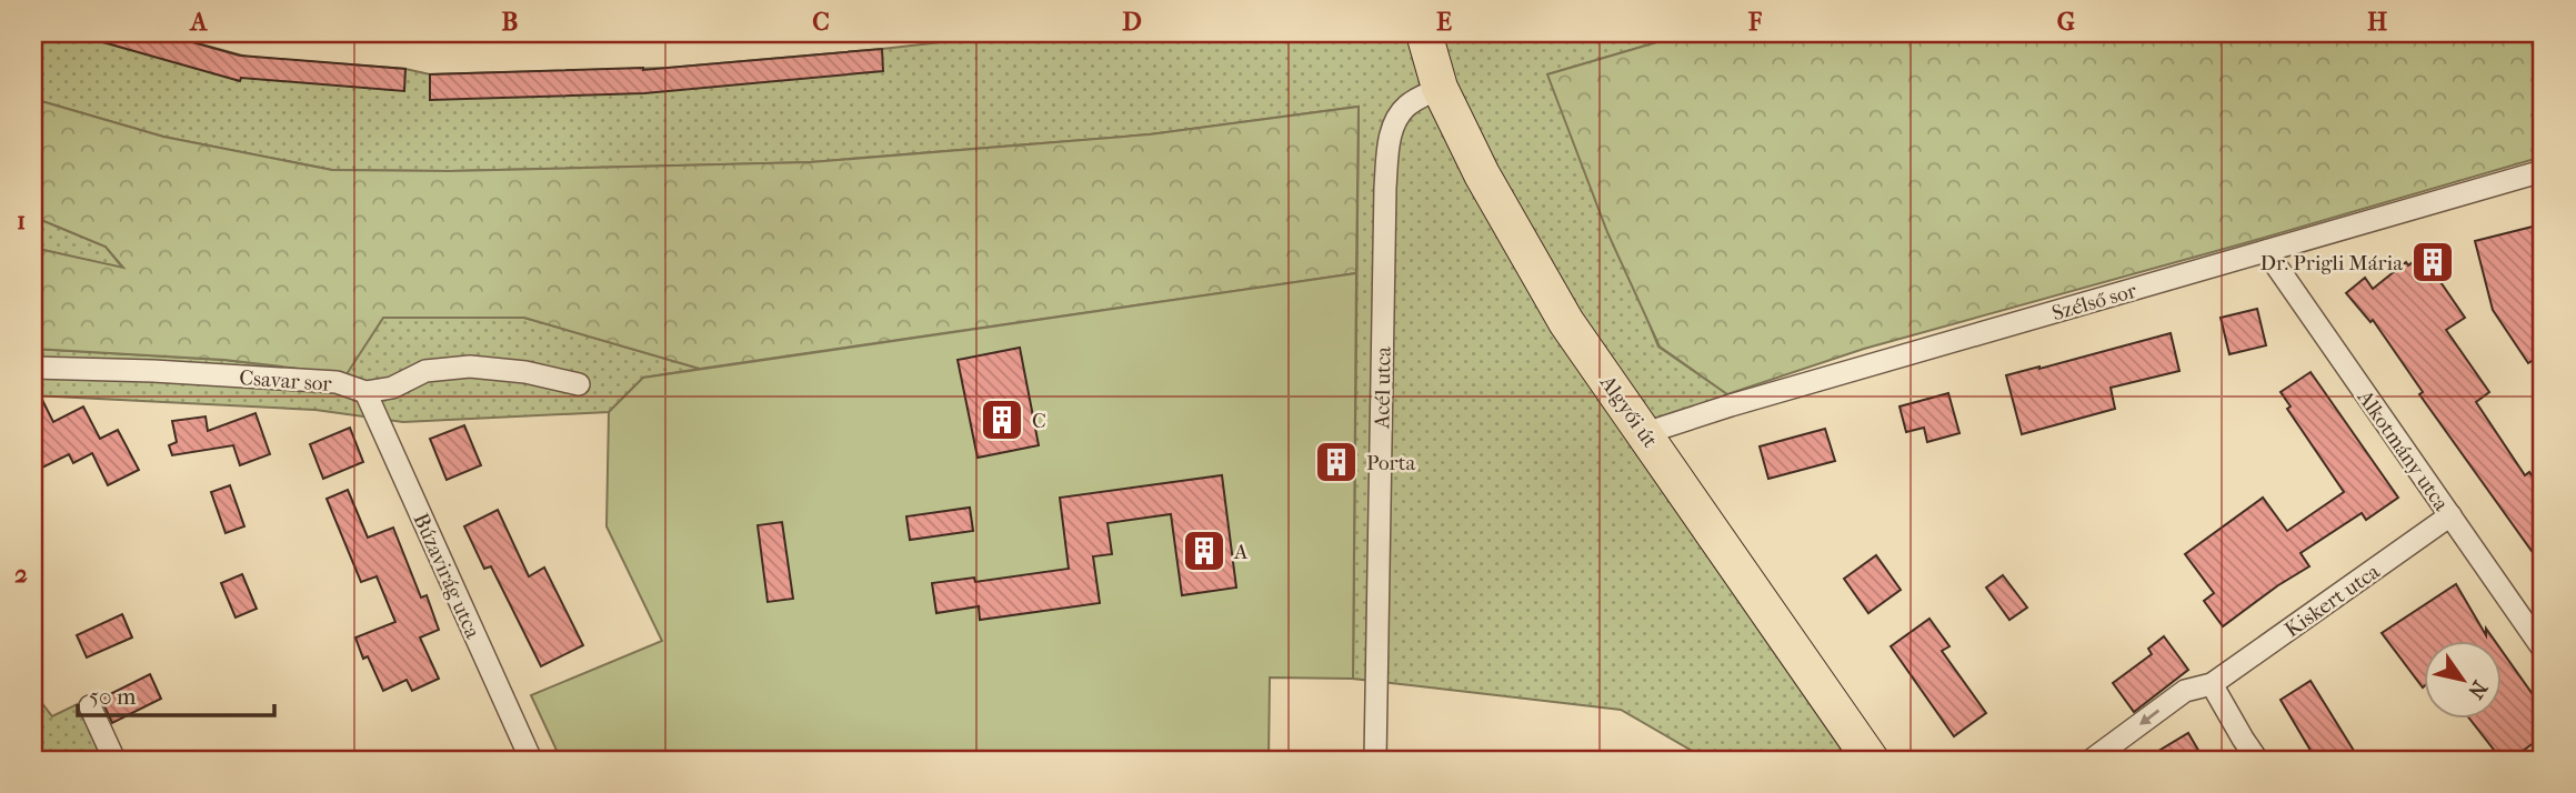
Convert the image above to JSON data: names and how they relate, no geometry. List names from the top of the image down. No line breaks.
{"streets":{"main road":["Algyői út"],"street":["Szélső sor","Csavar sor","Acél utca","Alkotmány utca","Búzavirág utca","Kiskert utca"]},"crossings":[["Szélső sor","Algyői út"],["Szélső sor","Alkotmány utca"],["Csavar sor","Búzavirág utca"],["Acél utca","Algyői út"],["Alkotmány utca","Kiskert utca"]],"places":{"building":["Dr. Prigli Mária","C","Porta","A"]},"scale_bar":"50 m","north":"bottom right","grid":{"columns":["A","B","C","D","E","F","G","H"],"rows":["1","2"]}}
